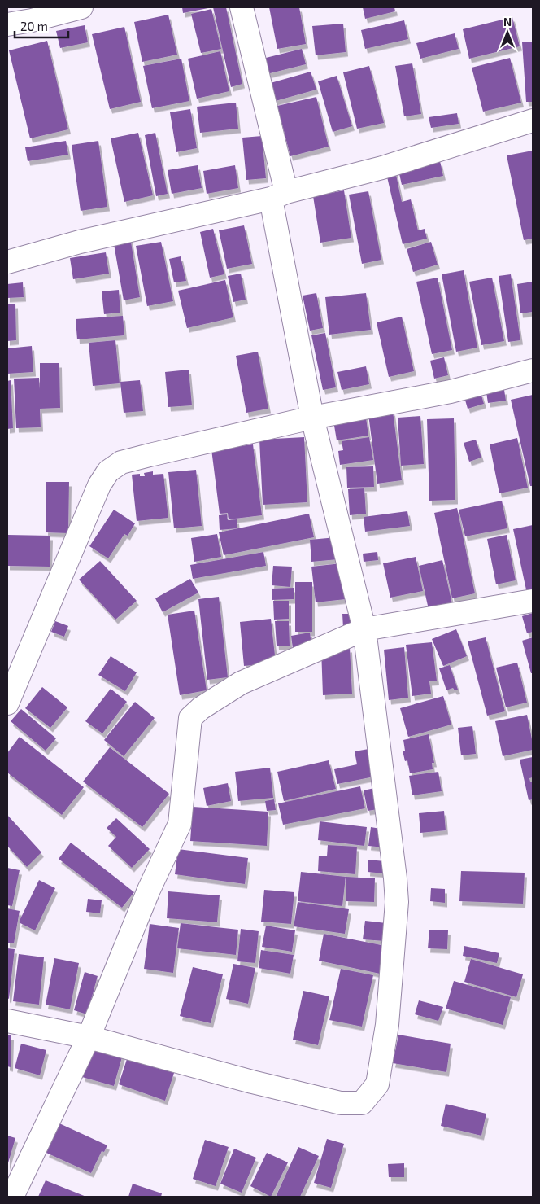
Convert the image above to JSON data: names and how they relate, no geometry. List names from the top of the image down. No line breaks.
{"scale_bar":"20 m","north":"top"}
